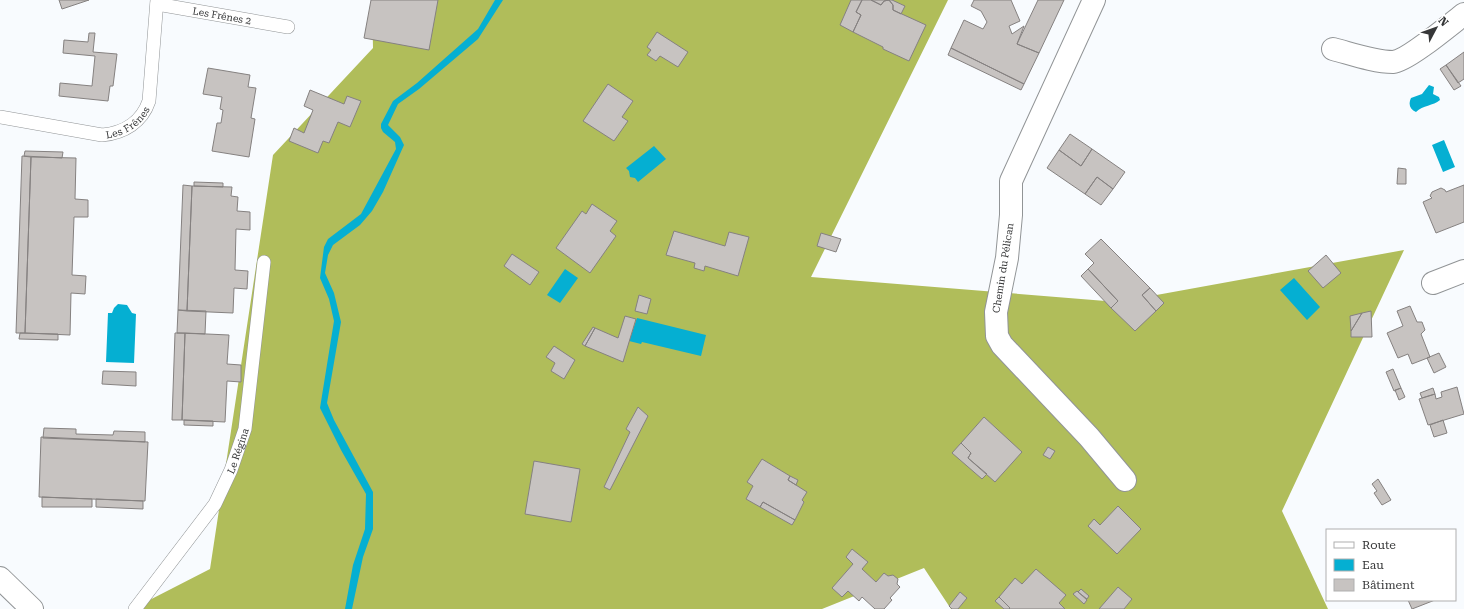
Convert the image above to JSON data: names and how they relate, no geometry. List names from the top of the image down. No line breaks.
{"streets":{"street":["Chemin du Pélican"],"lane":["Les Frênes 2","Les Frênes","Le Régina"]},"crossings":[["Les Frênes 2","Les Frênes"]],"legend":["Route","Eau","Bâtiment"],"north":"top right"}
